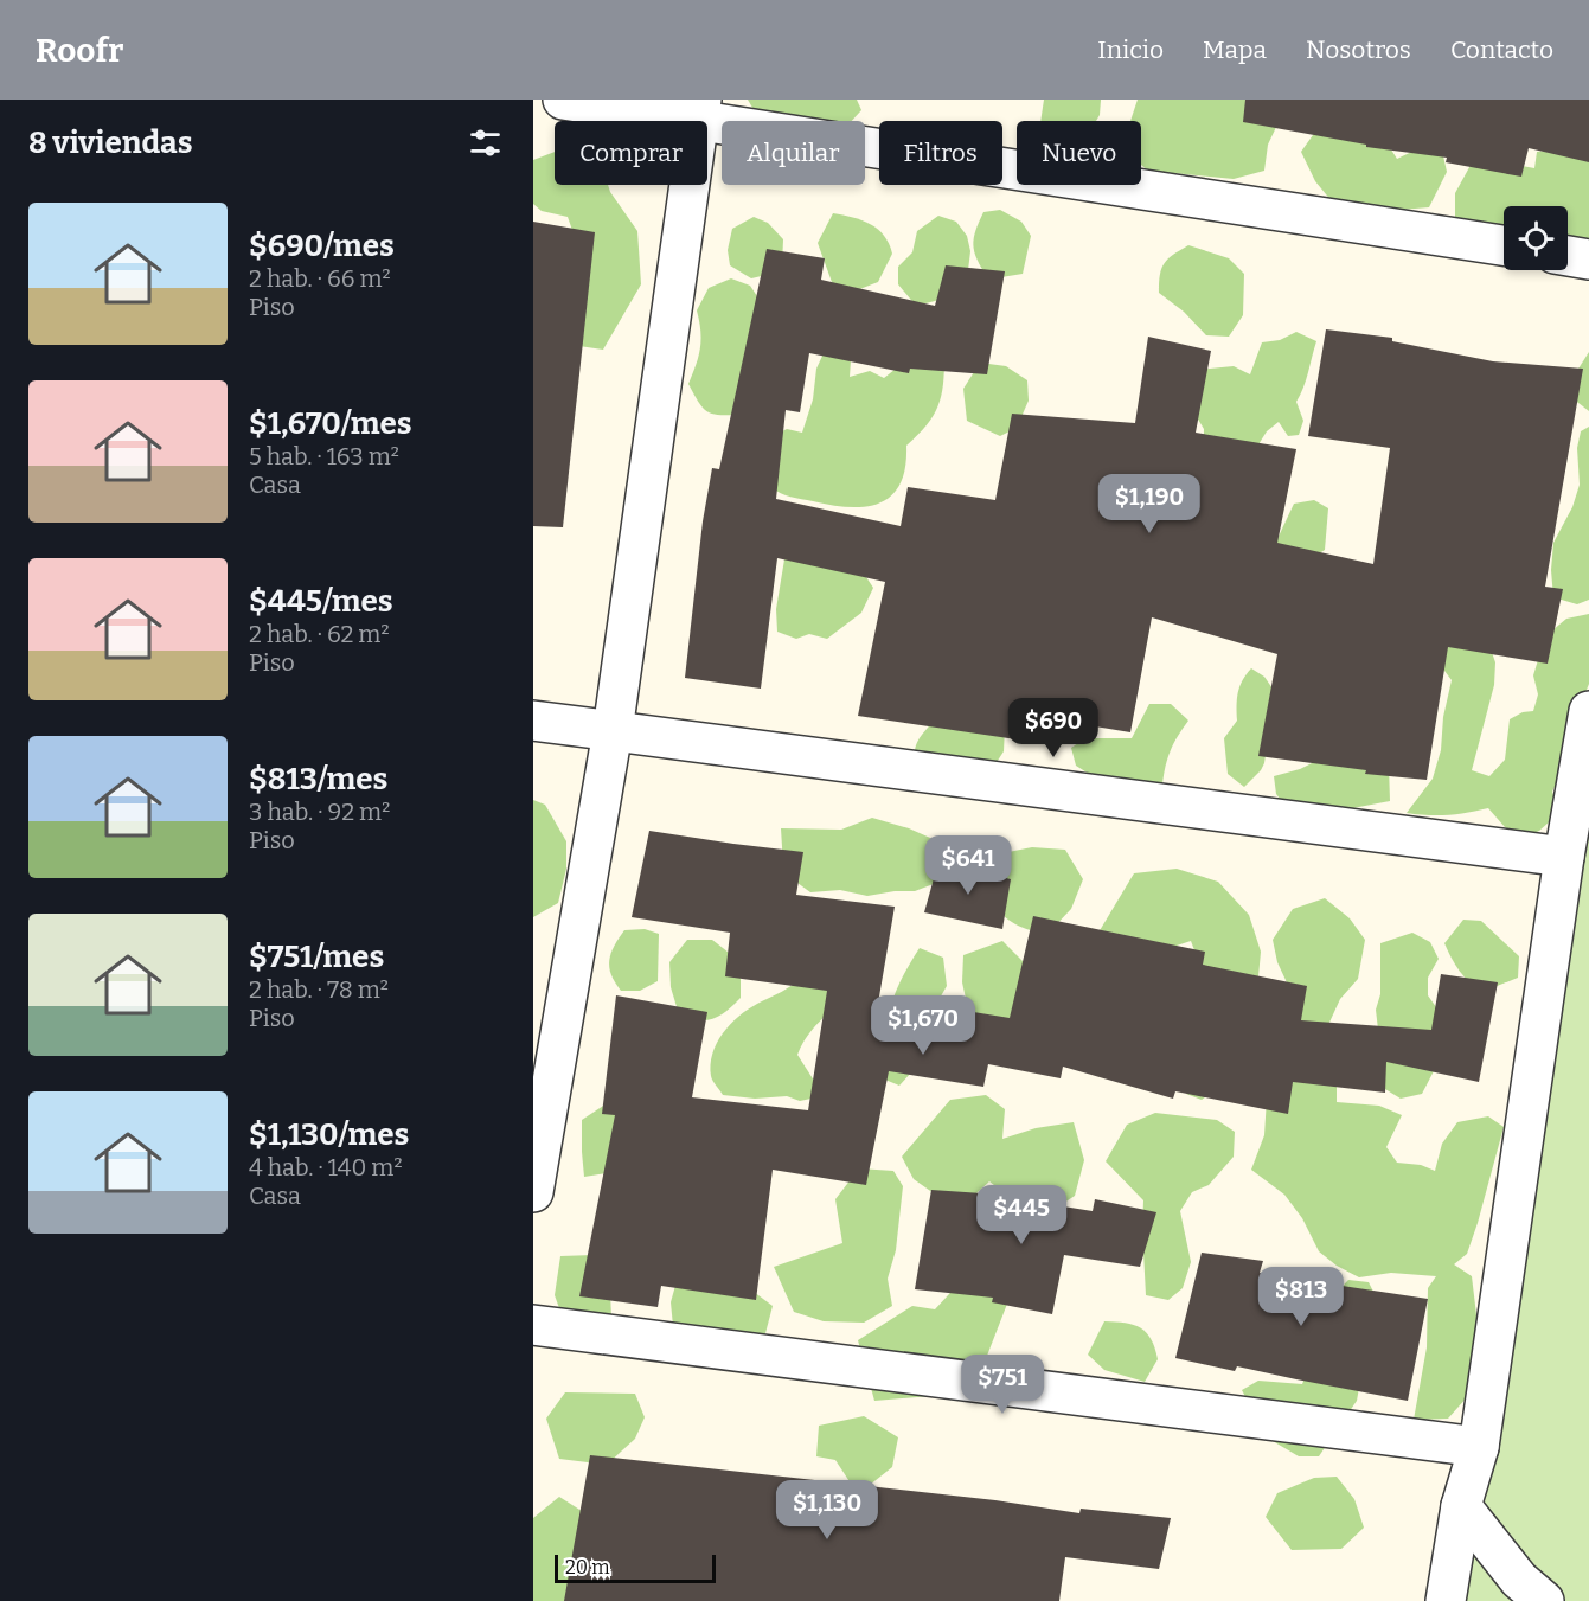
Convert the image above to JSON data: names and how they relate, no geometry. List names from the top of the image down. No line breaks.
{"scale_bar":"20 m","page":{"header":"Roofr","nav":["Inicio","Mapa","Nosotros","Contacto"],"heading":"8 viviendas","chip":["Comprar","Alquilar","Filtros","Nuevo"],"list":[{"name":"$690/mes","note":"2 hab. · 66 m² · Piso"},{"name":"$1,670/mes","note":"5 hab. · 163 m² · Casa"},{"name":"$445/mes","note":"2 hab. · 62 m² · Piso"},{"name":"$813/mes","note":"3 hab. · 92 m² · Piso"},{"name":"$751/mes","note":"2 hab. · 78 m² · Piso"},{"name":"$1,130/mes","note":"4 hab. · 140 m² · Casa"}],"price":["$1,190","$690","$641","$1,670","$445","$813","$751","$1,130"],"scale":"20 m"}}
